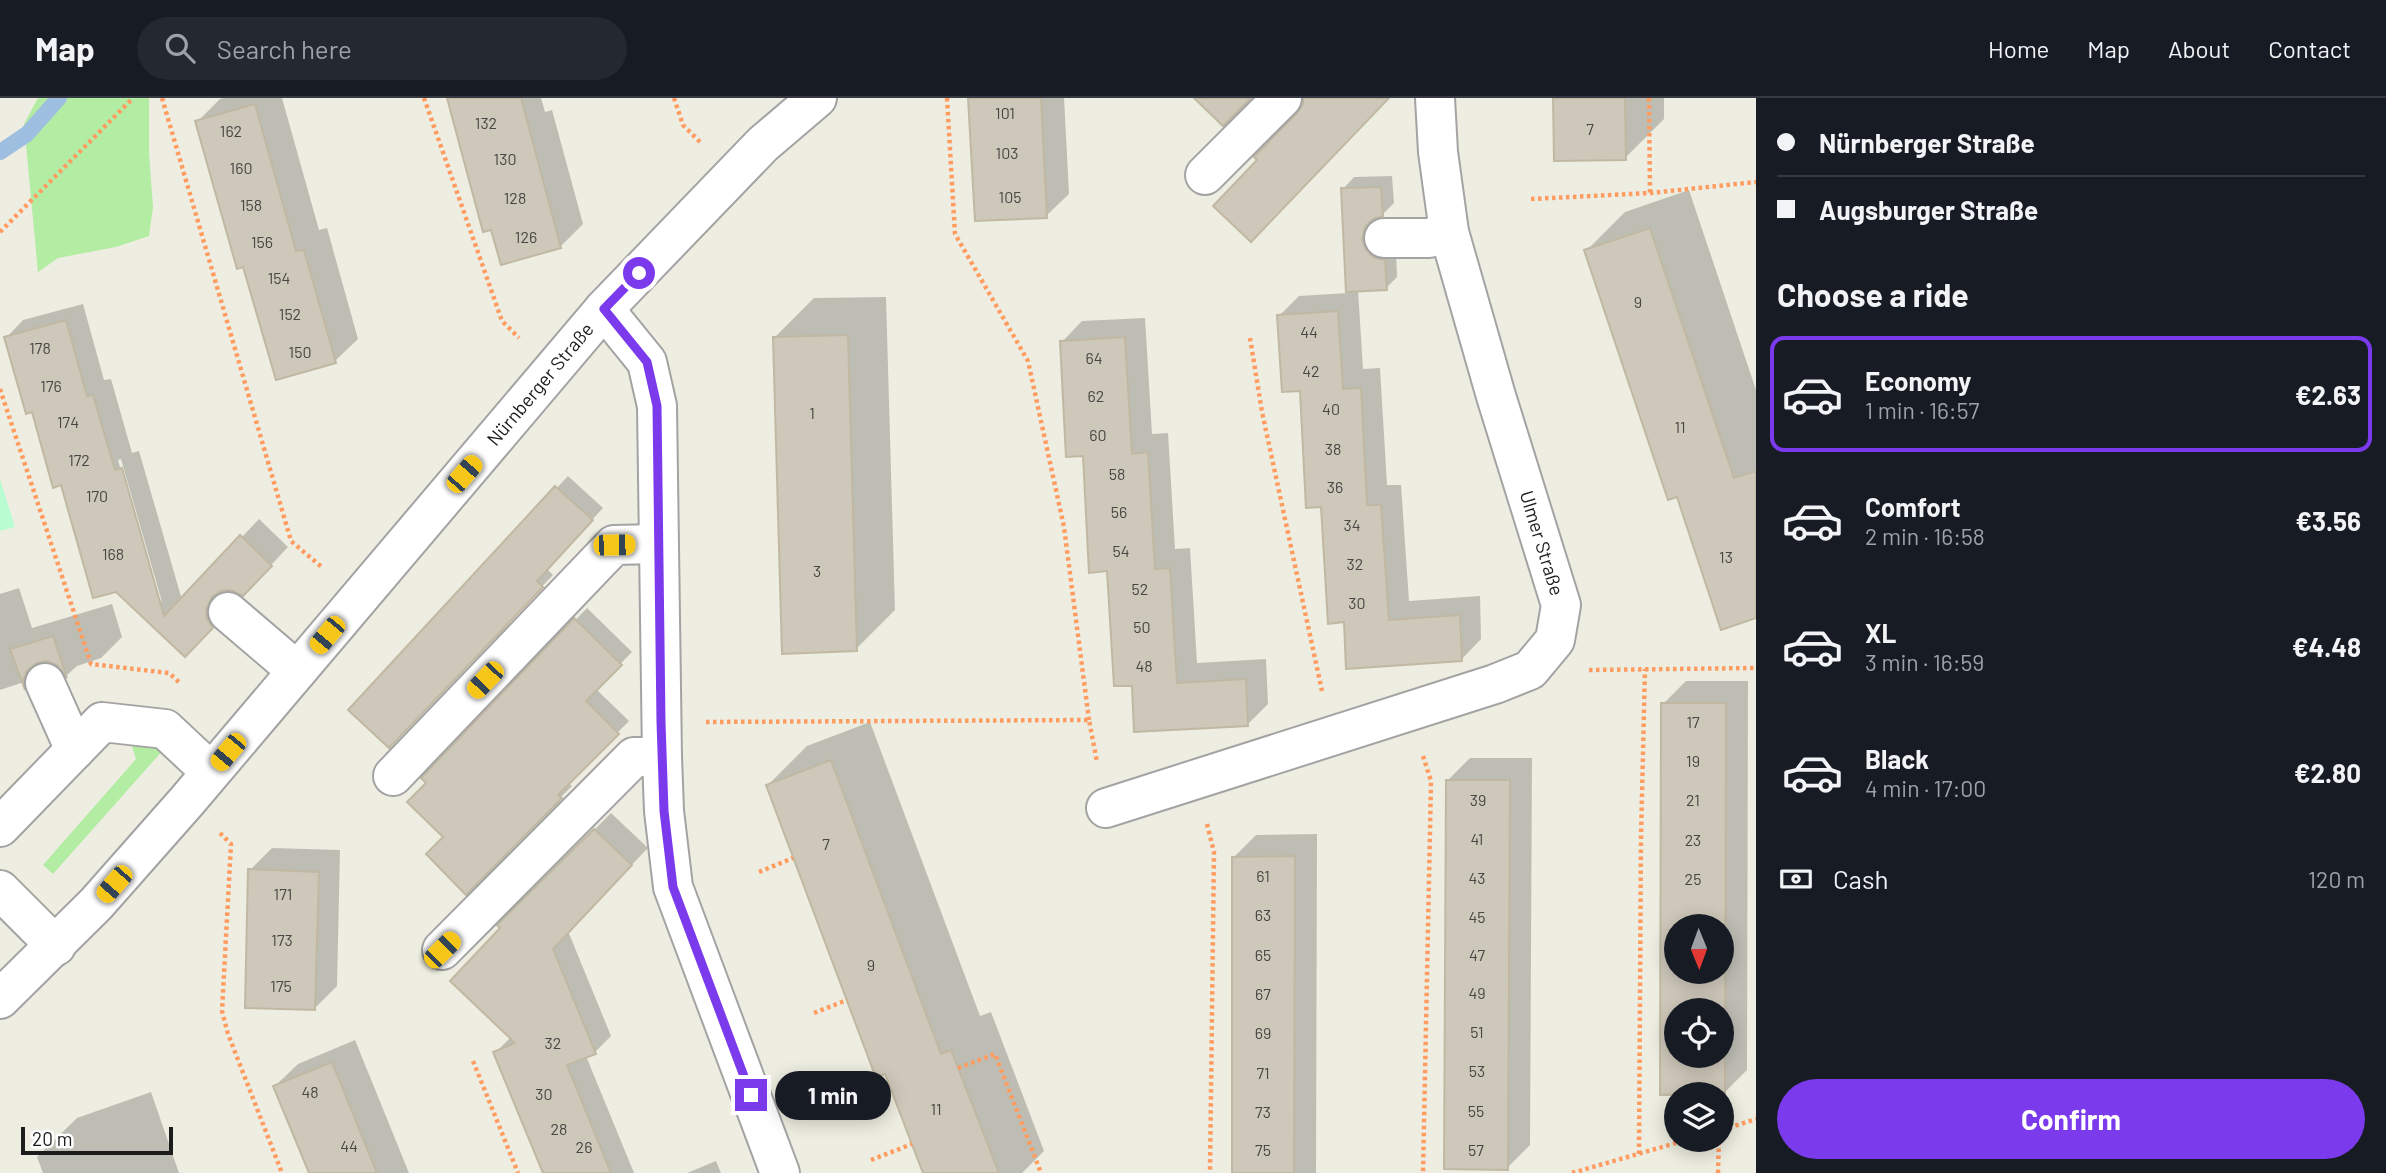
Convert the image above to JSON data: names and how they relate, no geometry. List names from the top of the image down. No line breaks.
{"streets":{"street":["Nürnberger Straße","Ulmer Straße"]},"house_numbers":["101","132","7","162","103","130","160","105","128","158","126","156","154","9","152","44","178","150","64","42","176","62","40","1","174","11","60","38","172","58","36","170","56","34","54","168","13","32","3","52","30","50","48","17","19","39","21","41","23","7","61","43","25","171","63","45","173","65","47","9","175","49","67","51","69","32","53","71","48","30","11","55","73","28","44","26","75","57"],"scale_bar":"20 m","north":"bottom","page":{"header":"Map","search":"Search here","nav":["Home","Map","About","Contact"],"banner":["Nürnberger Straße","Augsburger Straße"],"heading":"Choose a ride","list":[{"name":"Economy","note":"1 min · 16:57","value":"€2.63"},{"name":"Comfort","note":"2 min · 16:58","value":"€3.56"},{"name":"XL","note":"3 min · 16:59","value":"€4.48"},{"name":"Black","note":"4 min · 17:00","value":"€2.80"}],"pay":["Cash","120 m"],"buttons":"Confirm","bubble":"1 min","scale":"20 m"}}
